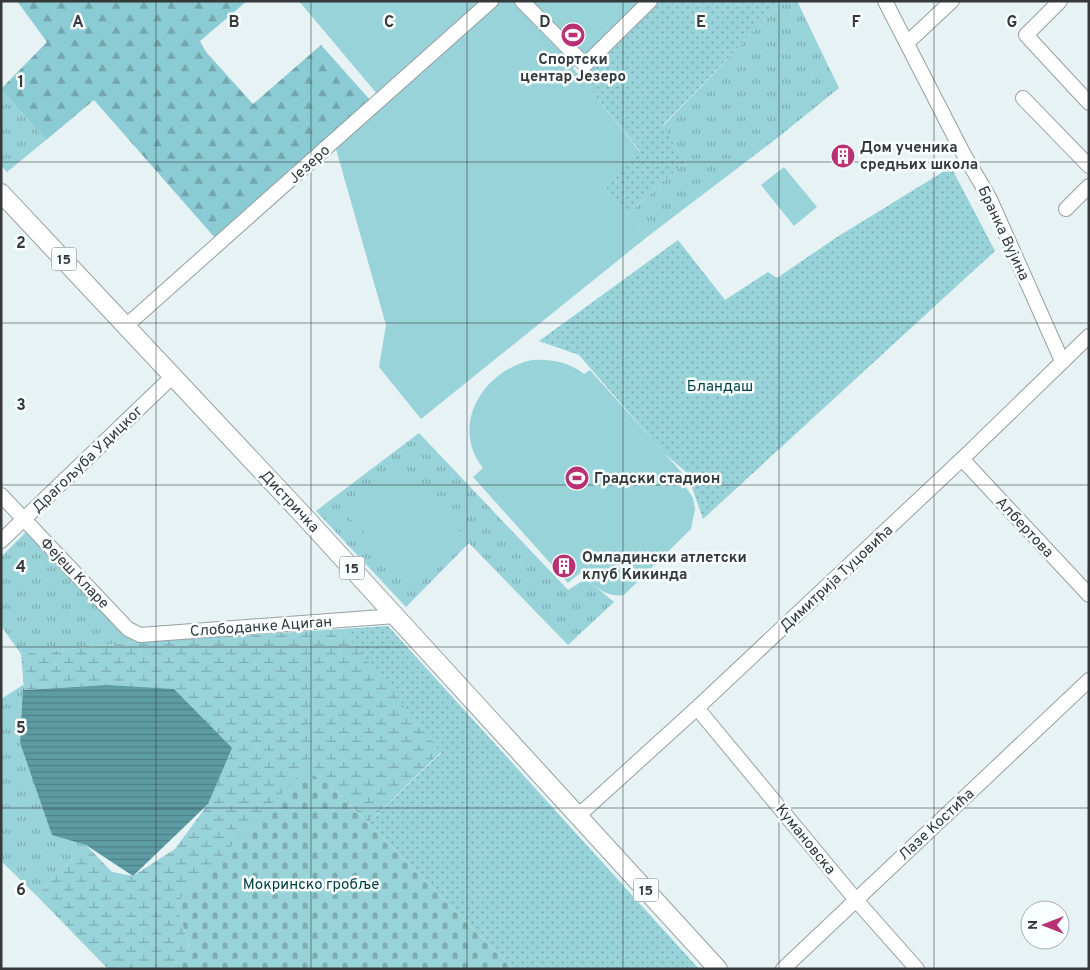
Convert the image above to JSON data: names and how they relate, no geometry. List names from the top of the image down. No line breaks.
{"streets":{"main road":["15","Дистричка"],"street":["Језеро","Бранка Вујина","Драгољуба Удицког","Албертова","Фејеш Кларе","Димитрија Туцовића","Слободанке Ациган","Лазе Костића","Кумановска"]},"crossings":[["Језеро","Дистричка"],["Бранка Вујина","Димитрија Туцовића"],["15","Дистричка"],["15","Димитрија Туцовића"],["Драгољуба Удицког","Дистричка"],["Драгољуба Удицког","Фејеш Кларе"],["Дистричка","Димитрија Туцовића"],["Дистричка","Слободанке Ациган"],["Албертова","Димитрија Туцовића"],["Фејеш Кларе","Слободанке Ациган"],["Димитрија Туцовића","Кумановска"],["Лазе Костића","Кумановска"]],"parks":["Бландаш","Мокринско гробље"],"places":{"sports":["Спортски центар Језеро","Градски стадион"],"building":["Дом ученика средњих школа","Омладински атлетски клуб Кикинда"]},"north":"left","grid":{"columns":["A","B","C","D","E","F","G"],"rows":["1","2","3","4","5","6"]}}
